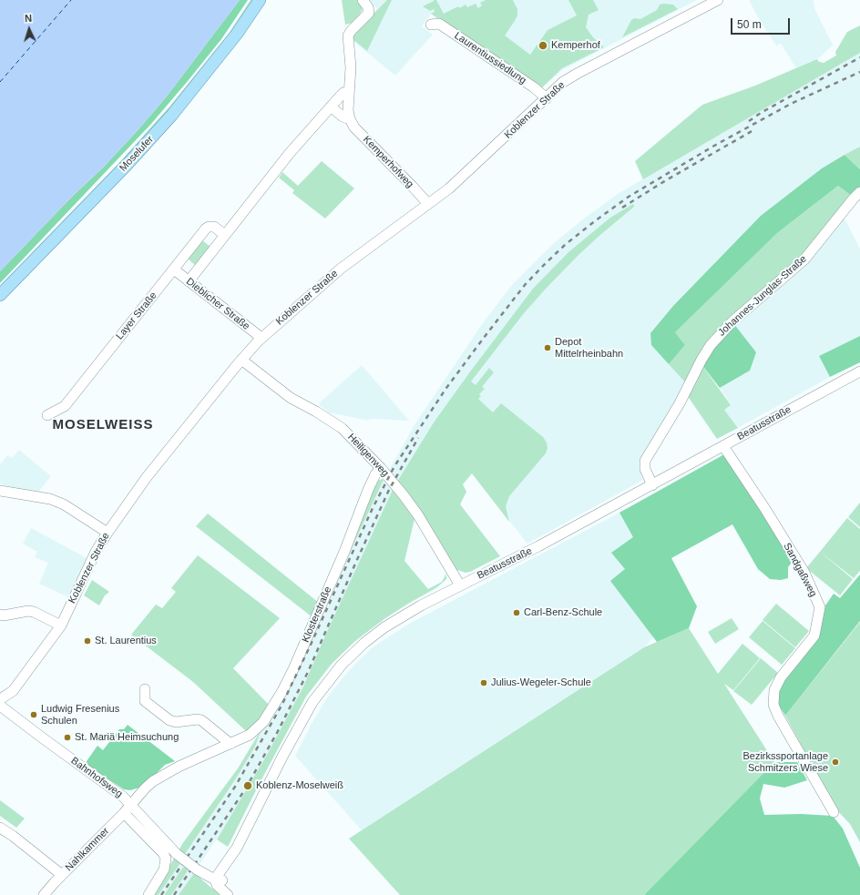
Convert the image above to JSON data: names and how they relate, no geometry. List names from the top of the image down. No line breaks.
{"streets":{"main road":["Moselufer"],"street":["Laurentiussiedlung","Koblenzer Straße","Kemperhofweg","Johannes-Junglas-Straße","Dieblicher Straße","Layer Straße","Beatusstraße","Heiligenweg","Sandgaßweg","Klosterstraße","Bahnhofsweg","Nahlkammer"]},"crossings":[["Laurentiussiedlung","Koblenzer Straße"],["Koblenzer Straße","Kemperhofweg"],["Koblenzer Straße","Dieblicher Straße"],["Koblenzer Straße","Heiligenweg"],["Johannes-Junglas-Straße","Beatusstraße"],["Dieblicher Straße","Layer Straße"],["Beatusstraße","Heiligenweg"],["Beatusstraße","Sandgaßweg"],["Beatusstraße","Bahnhofsweg"],["Heiligenweg","Klosterstraße"],["Klosterstraße","Bahnhofsweg"],["Klosterstraße","Nahlkammer"],["Bahnhofsweg","Nahlkammer"]],"districts":["MOSELWEISS"],"places":["Kemperhof","Depot Mittelrheinbahn","Carl-Benz-Schule","St. Laurentius","Julius-Wegeler-Schule","Ludwig Fresenius Schulen","St. Mariä Heimsuchung","Bezirkssportanlage Schmitzers Wiese","Koblenz-Moselweiß"],"scale_bar":"50 m","north":"top"}
